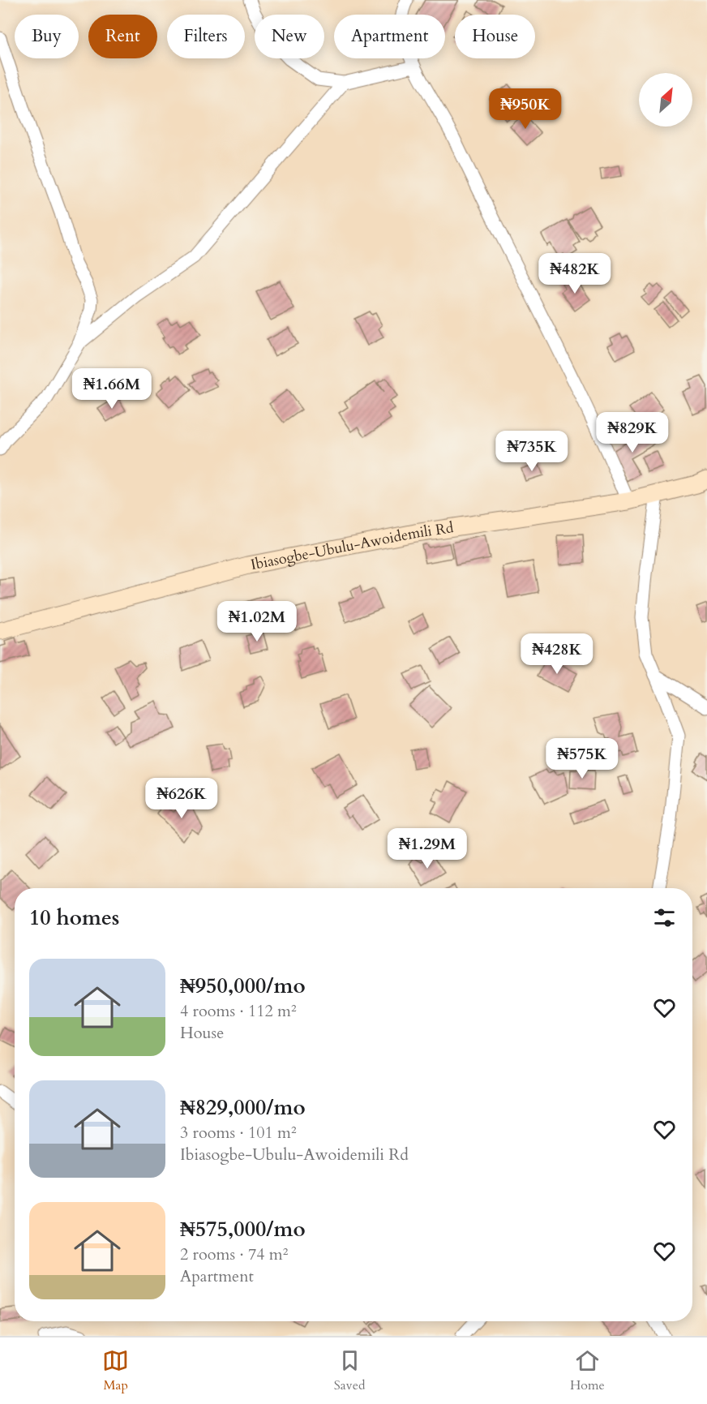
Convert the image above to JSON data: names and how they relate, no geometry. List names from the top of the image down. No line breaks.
{"streets":{"street":["Ibiasogbe-Ubulu-Awoidemili Rd"]},"north":"top right","page":{"chip":["Buy","Rent","Filters","New","Apartment","House"],"price":["₦950K","₦482K","₦1.66M","₦829K","₦735K","₦1.02M","₦428K","₦575K","₦626K","₦1.29M"],"heading":"10 homes","list":[{"name":"₦950,000/mo","note":"4 rooms · 112 m² · House"},{"name":"₦829,000/mo","note":"3 rooms · 101 m² · Ibiasogbe-Ubulu-Awoidemili Rd"},{"name":"₦575,000/mo","note":"2 rooms · 74 m² · Apartment"}],"tabs":["Map","Saved","Home"]}}
